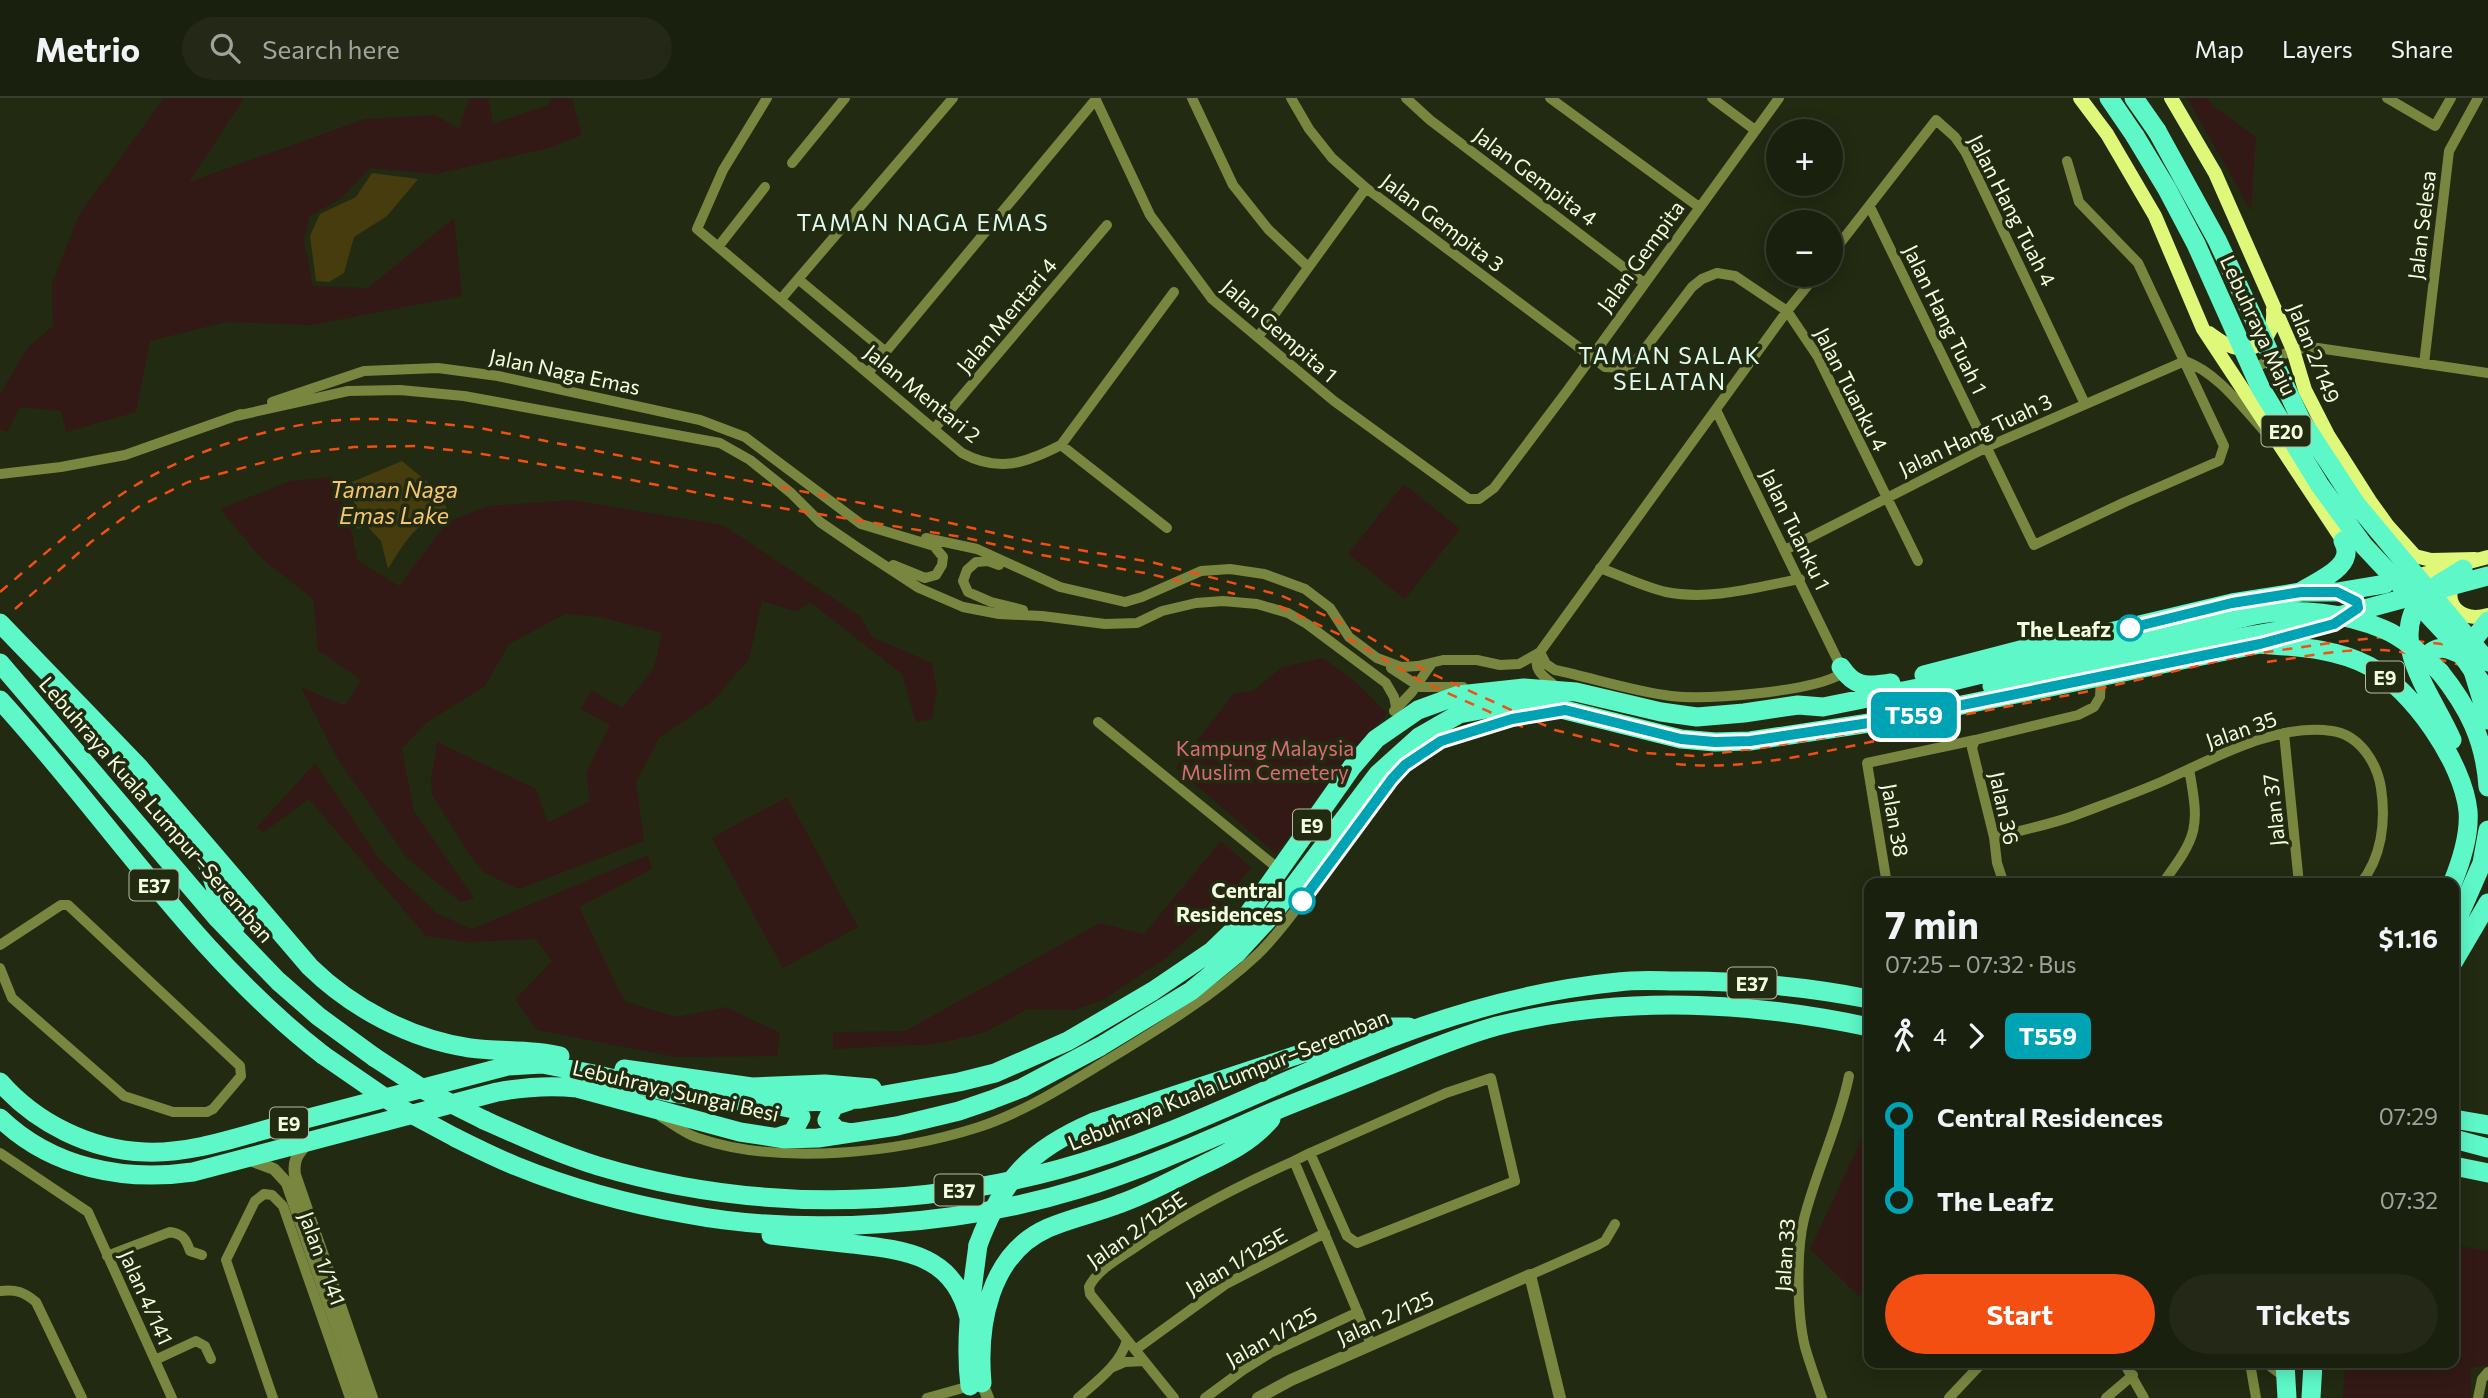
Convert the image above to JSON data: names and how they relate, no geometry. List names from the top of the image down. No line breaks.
{"streets":{"highway":["Lebuhraya Maju","E20","E9","Lebuhraya Kuala Lumpur–Seremban","E37","Lebuhraya Sungai Besi"],"main road":["Jalan 2/149"],"street":["Jalan Gempita 4","Jalan Hang Tuah 4","Jalan Gempita 3","Jalan Selesa","Jalan Gempita","Jalan Mentari 4","Jalan Hang Tuah 1","Jalan Gempita 1","Jalan Naga Emas","Jalan Tuanku 4","Jalan Mentari 2","Jalan Hang Tuah 3","Jalan Tuanku 1","Jalan 35","Jalan 36","Jalan 37","Jalan 38","Jalan 2/125E","Jalan 33","Jalan 1/141","Jalan 1/125E","Jalan 4/141","Jalan 2/125","Jalan 1/125"]},"crossings":[["Jalan Gempita 4","Jalan Gempita"],["Jalan Hang Tuah 4","Jalan Hang Tuah 1"],["Jalan Hang Tuah 4","Jalan Hang Tuah 3"],["Jalan Gempita 3","Jalan Gempita"],["Jalan Gempita 3","Jalan Tuanku 4"],["Jalan Gempita","Jalan Gempita 1"],["Jalan Mentari 4","Jalan Mentari 2"],["Jalan Hang Tuah 1","Jalan Hang Tuah 3"],["Jalan Tuanku 4","Jalan Hang Tuah 3"],["Jalan Hang Tuah 3","Jalan Tuanku 1"],["E9","Lebuhraya Sungai Besi"],["Jalan 35","Jalan 36"],["Jalan 35","Jalan 37"],["Jalan 36","Jalan 38"],["Lebuhraya Sungai Besi","Jalan 1/141"],["Jalan 2/125E","Jalan 1/125E"]],"districts":["TAMAN NAGA EMAS","TAMAN SALAK SELATAN"],"water":["Taman Naga Emas Lake"],"parks":["Kampung Malaysia Muslim Cemetery"],"places":["The Leafz","Central Residences"],"lines":["bus line T559"],"page":{"header":"Metrio","search":"Search here","nav":["Map","Layers","Share"],"on_map":"T559","map_buttons":["+","−"],"heading":["7 min","07:25 – 07:32 · Bus","$1.16"],"legs":["4","T559"],"list":[{"name":"Central Residences","value":"07:29"},{"name":"The Leafz","value":"07:32"}],"buttons":["Start","Tickets"]}}
